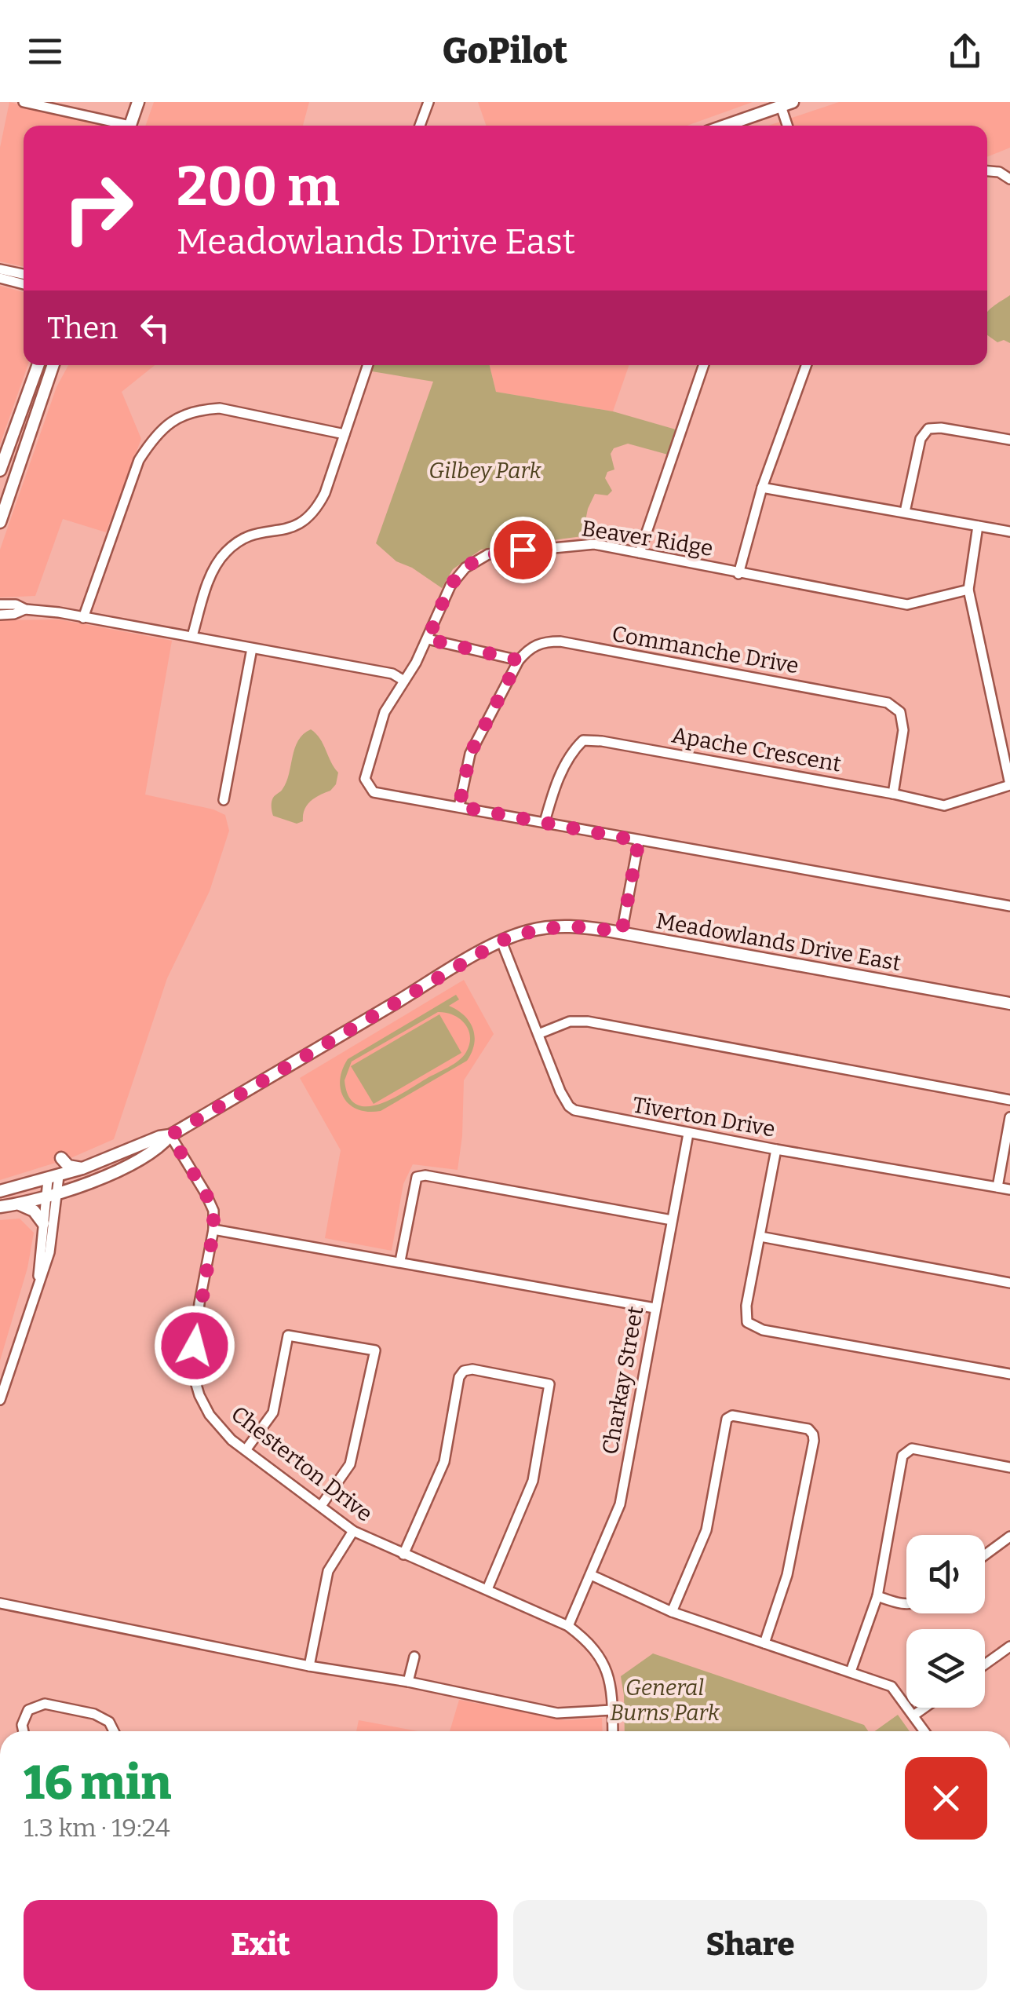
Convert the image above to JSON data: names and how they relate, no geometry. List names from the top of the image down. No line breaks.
{"streets":{"main road":["Meadowlands Drive East"],"street":["Beaver Ridge","Commanche Drive","Apache Crescent","Tiverton Drive","Charkay Street","Chesterton Drive"]},"crossings":[["Beaver Ridge","Apache Crescent"],["Commanche Drive","Apache Crescent"],["Meadowlands Drive East","Tiverton Drive"],["Meadowlands Drive East","Chesterton Drive"],["Tiverton Drive","Charkay Street"],["Charkay Street","Chesterton Drive"]],"parks":["Gilbey Park","General Burns Park"],"page":{"header":"GoPilot","turn":["200 m","Meadowlands Drive East"],"then":"Then","heading":["16 min","1.3 km · 19:24"],"buttons":["Exit","Share"]}}
